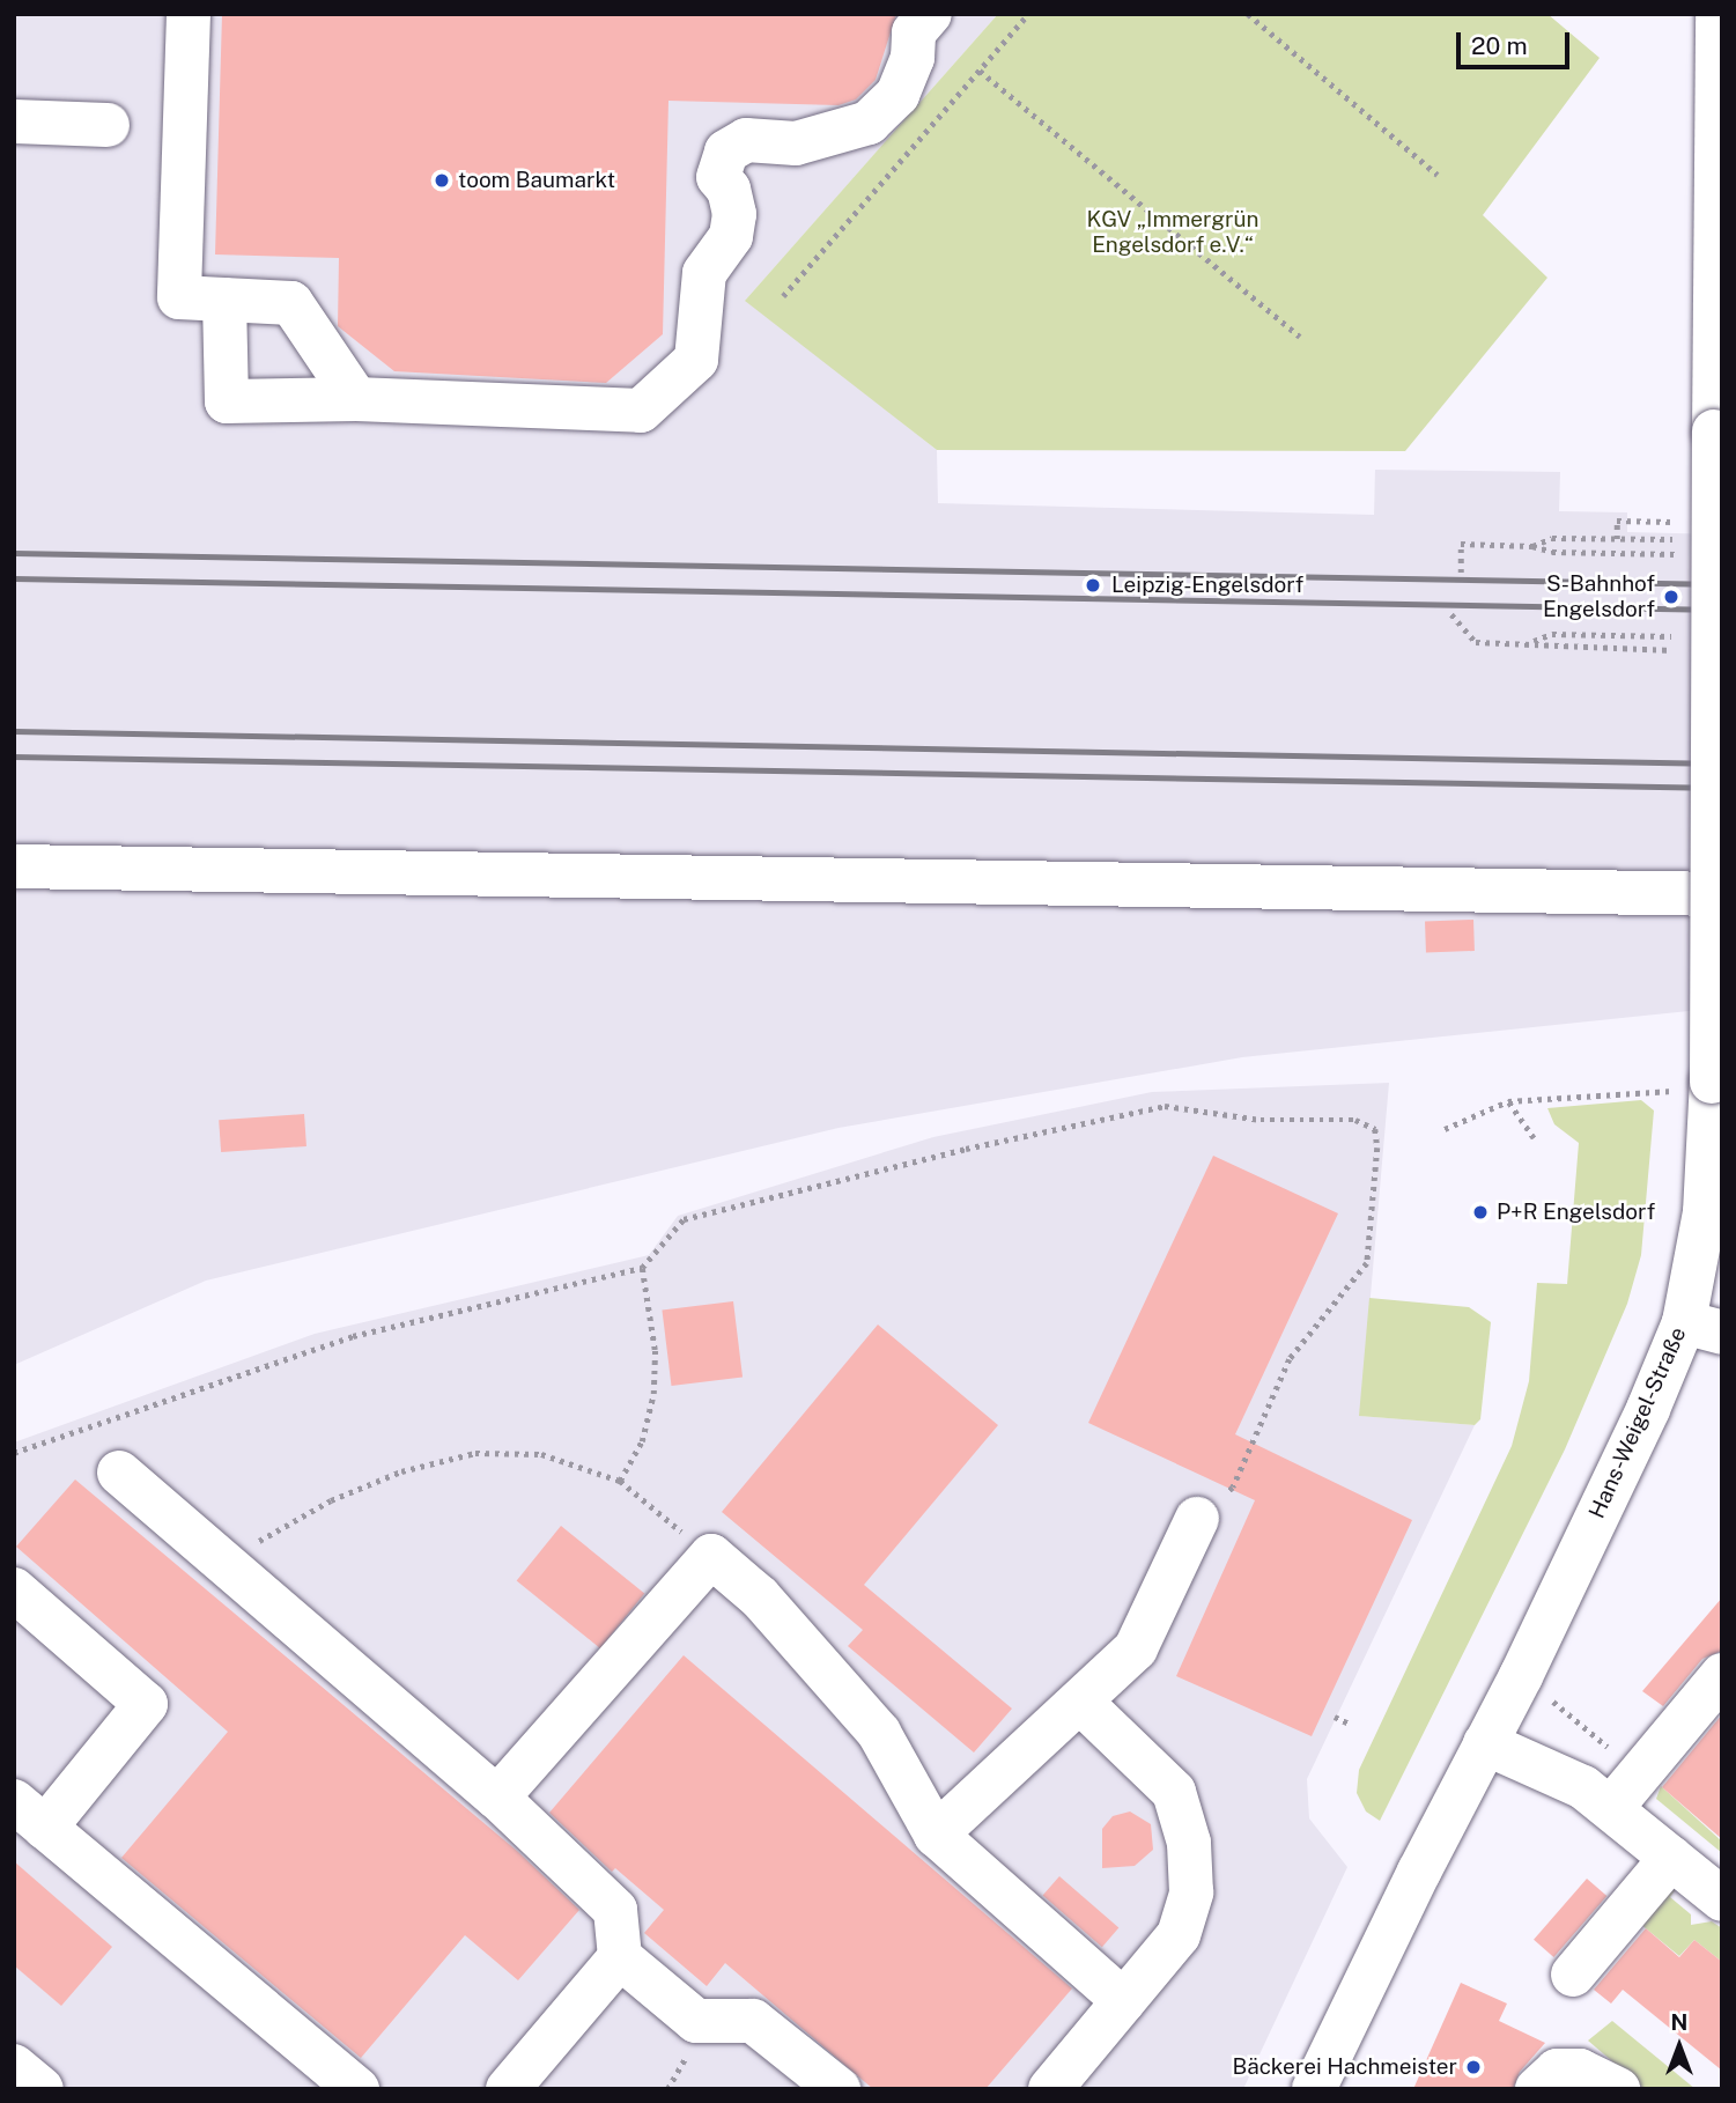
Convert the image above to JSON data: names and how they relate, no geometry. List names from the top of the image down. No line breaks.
{"streets":{"street":["Hans-Weigel-Straße"]},"parks":["KGV „Immergrün Engelsdorf e.V.“"],"places":["toom Baumarkt","Leipzig-Engelsdorf","S-Bahnhof Engelsdorf","P+R Engelsdorf","Bäckerei Hachmeister"],"scale_bar":"20 m","north":"top"}
